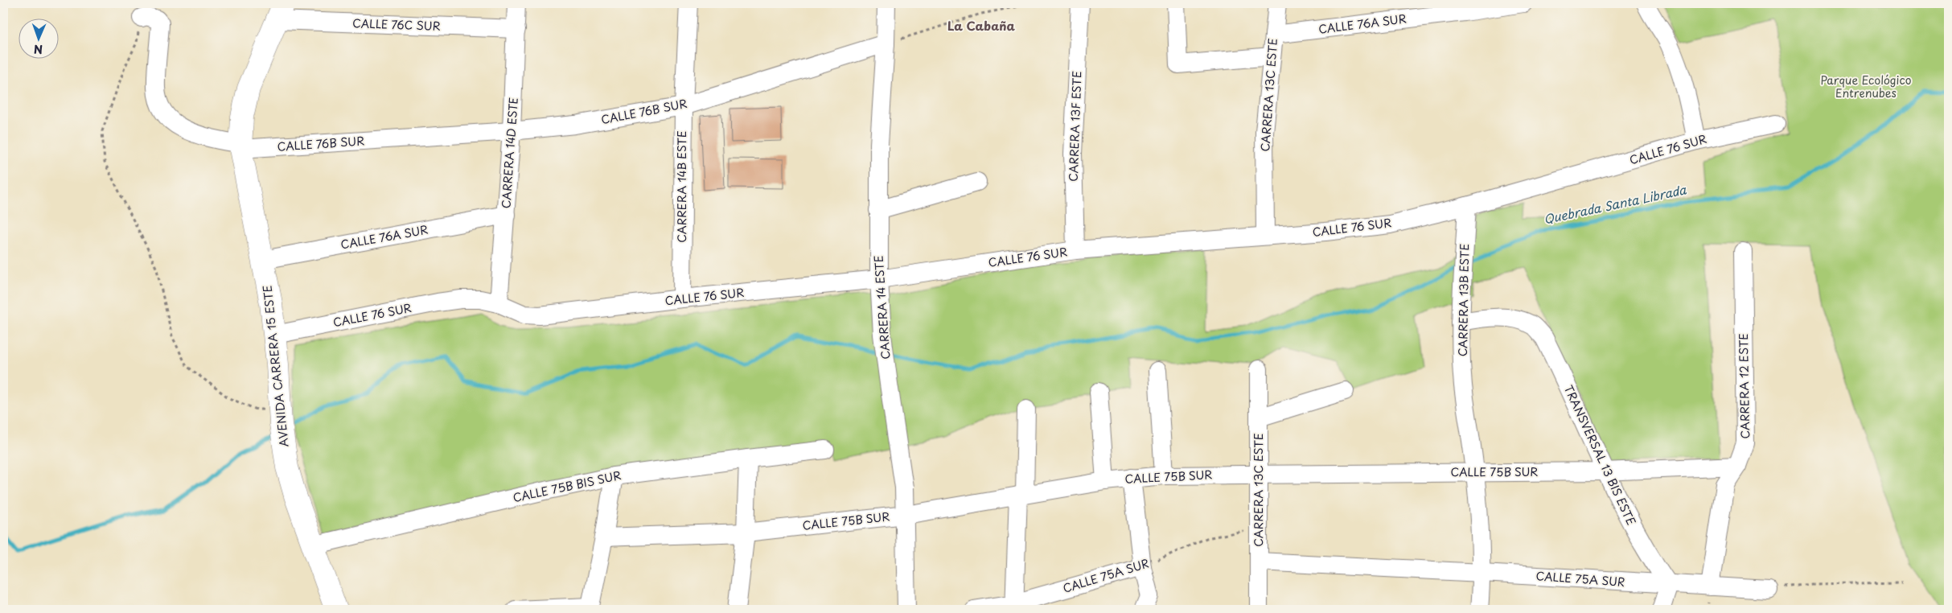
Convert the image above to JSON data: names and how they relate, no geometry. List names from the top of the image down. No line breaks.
{"streets":{"main road":["AVENIDA CARRERA 15 ESTE"],"street":["CALLE 76A SUR","CALLE 76C SUR","CARRERA 13C ESTE","CALLE 76B SUR","CARRERA 13F ESTE","CALLE 76 SUR","CARRERA 14D ESTE","CARRERA 14B ESTE","CARRERA 13B ESTE","CARRERA 14 ESTE","CARRERA 12 ESTE","TRANSVERSAL 13 BIS ESTE","CALLE 75B SUR","CALLE 75B BIS SUR","CALLE 75A SUR"]},"crossings":[["CALLE 76A SUR","CARRERA 13C ESTE"],["CALLE 76A SUR","CARRERA 14D ESTE"],["CALLE 76A SUR","AVENIDA CARRERA 15 ESTE"],["CALLE 76C SUR","CARRERA 14D ESTE"],["CALLE 76C SUR","AVENIDA CARRERA 15 ESTE"],["CARRERA 13C ESTE","CALLE 76 SUR"],["CARRERA 13C ESTE","CALLE 75B SUR"],["CARRERA 13C ESTE","CALLE 75A SUR"],["CALLE 76B SUR","CARRERA 14D ESTE"],["CALLE 76B SUR","CARRERA 14B ESTE"],["CALLE 76B SUR","CARRERA 14 ESTE"],["CALLE 76B SUR","AVENIDA CARRERA 15 ESTE"],["CARRERA 13F ESTE","CALLE 76 SUR"],["CALLE 76 SUR","CARRERA 14D ESTE"],["CALLE 76 SUR","CARRERA 14B ESTE"],["CALLE 76 SUR","CARRERA 13B ESTE"],["CALLE 76 SUR","CARRERA 14 ESTE"],["CALLE 76 SUR","AVENIDA CARRERA 15 ESTE"],["CARRERA 13B ESTE","TRANSVERSAL 13 BIS ESTE"],["CARRERA 13B ESTE","CALLE 75B SUR"],["CARRERA 13B ESTE","CALLE 75A SUR"],["CARRERA 14 ESTE","CALLE 75B SUR"],["AVENIDA CARRERA 15 ESTE","CALLE 75B BIS SUR"],["CARRERA 12 ESTE","CALLE 75B SUR"],["CARRERA 12 ESTE","CALLE 75A SUR"],["TRANSVERSAL 13 BIS ESTE","CALLE 75B SUR"],["TRANSVERSAL 13 BIS ESTE","CALLE 75A SUR"]],"districts":["La Cabaña"],"water":["Quebrada Santa Librada"],"parks":["Parque Ecológico Entrenubes"],"north":"bottom"}
